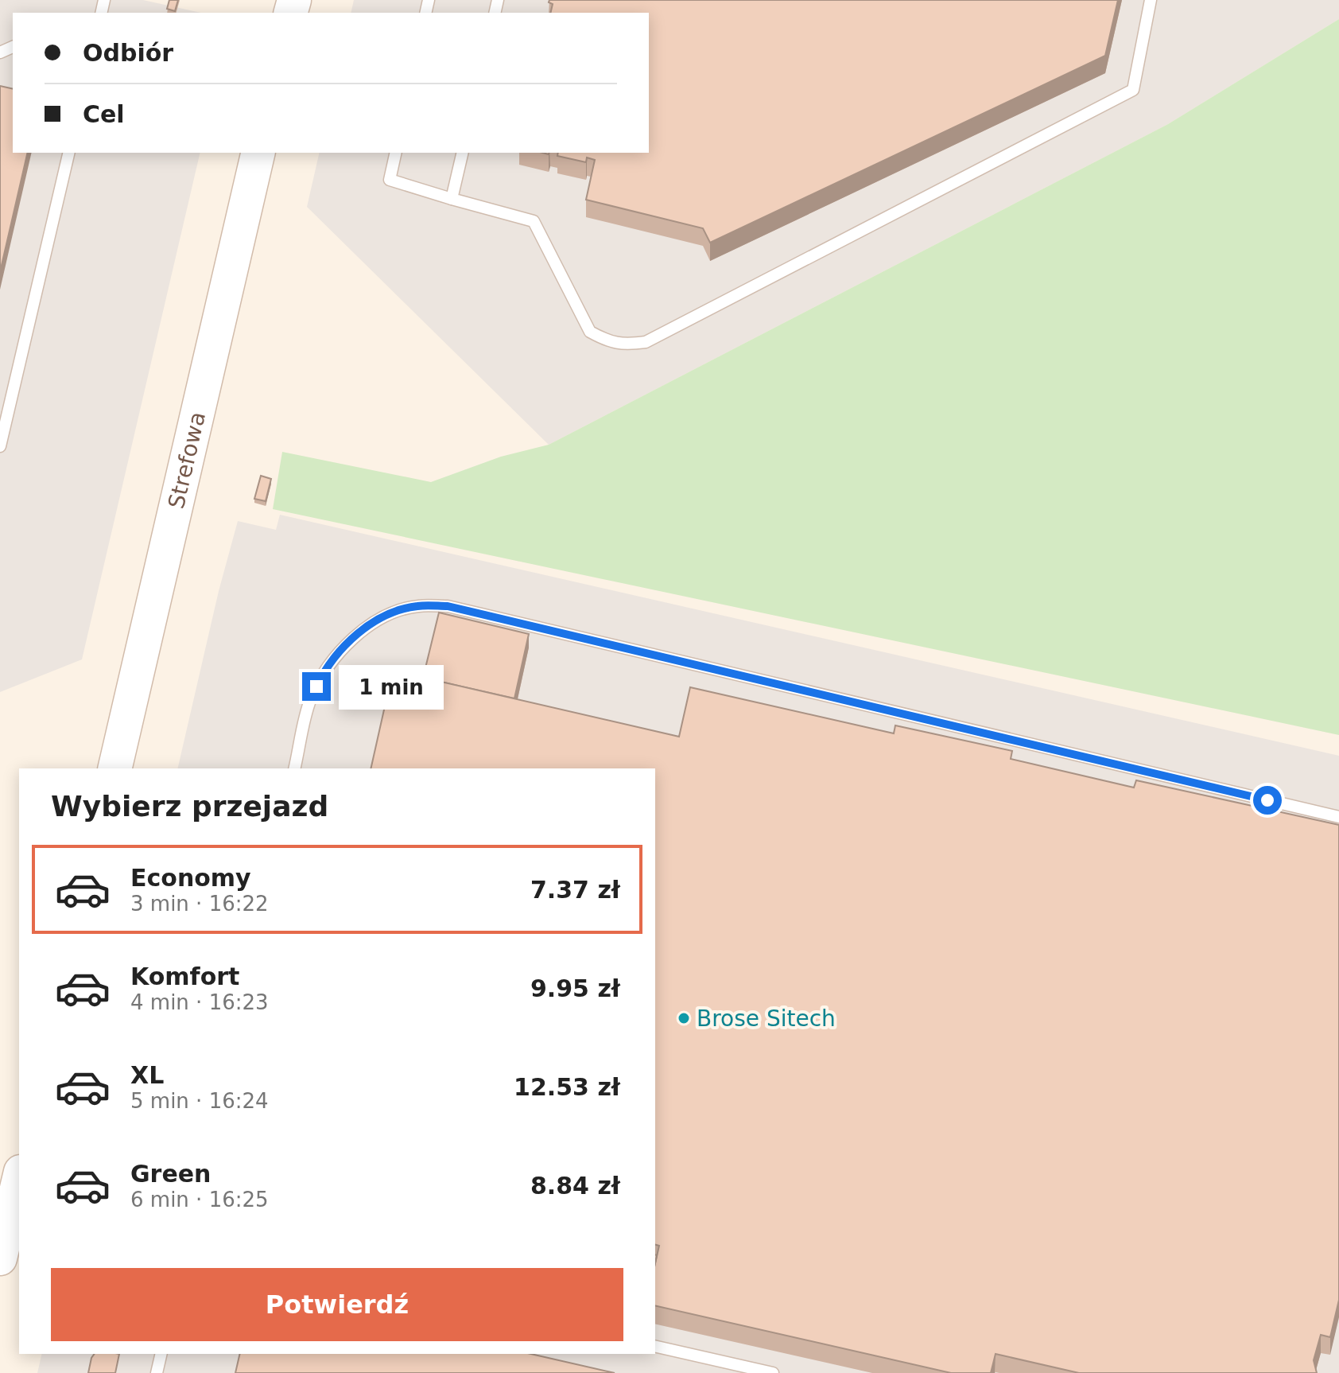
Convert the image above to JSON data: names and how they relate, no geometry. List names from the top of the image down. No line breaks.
{"streets":{"street":["Strefowa"]},"places":["Brose Sitech"],"page":{"banner":["Odbiór","Cel"],"bubble":"1 min","heading":"Wybierz przejazd","list":[{"name":"Economy","note":"3 min · 16:22","value":"7.37 zł"},{"name":"Komfort","note":"4 min · 16:23","value":"9.95 zł"},{"name":"XL","note":"5 min · 16:24","value":"12.53 zł"},{"name":"Green","note":"6 min · 16:25","value":"8.84 zł"}],"buttons":"Potwierdź"}}
